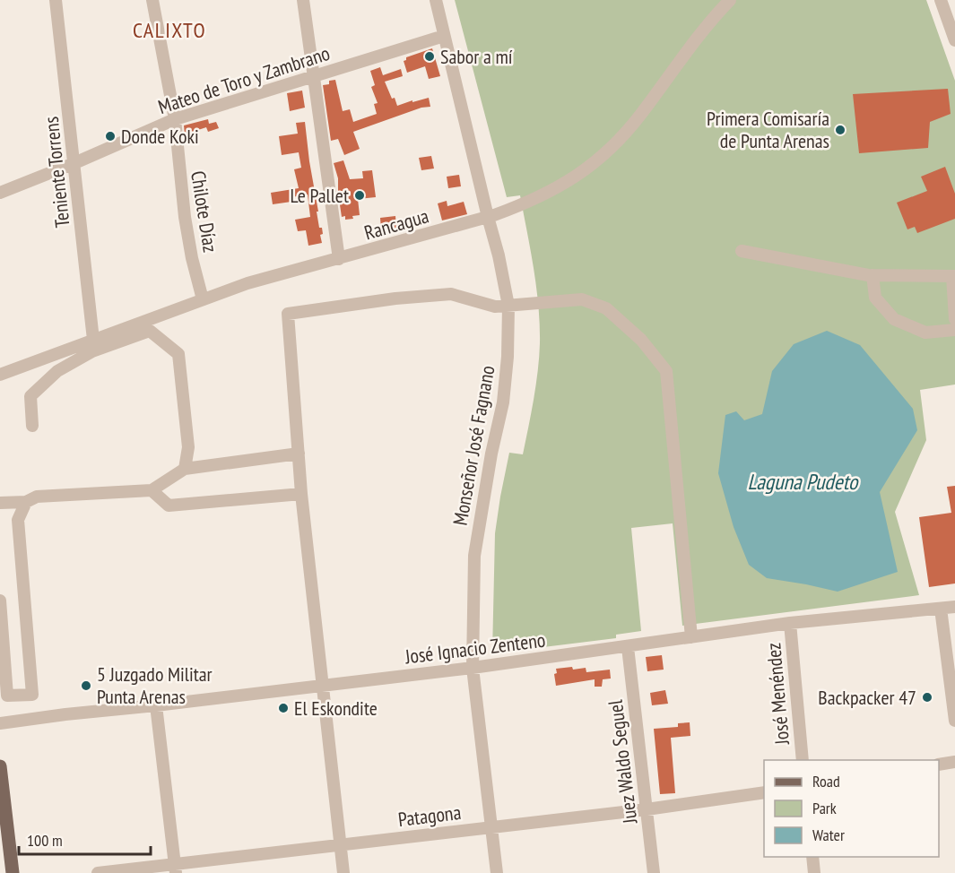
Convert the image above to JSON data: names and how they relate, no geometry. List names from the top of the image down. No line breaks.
{"streets":{"street":["Mateo de Toro y Zambrano","Teniente Torrens","Chilote Díaz","Rancagua","Monseñor José Fagnano","José Ignacio Zenteno","José Menéndez","Juez Waldo Seguel","Patagona"]},"crossings":[["Mateo de Toro y Zambrano","Teniente Torrens"],["Mateo de Toro y Zambrano","Chilote Díaz"],["Mateo de Toro y Zambrano","Monseñor José Fagnano"],["Teniente Torrens","Rancagua"],["Chilote Díaz","Rancagua"],["Rancagua","Monseñor José Fagnano"],["Monseñor José Fagnano","José Ignacio Zenteno"],["Monseñor José Fagnano","Patagona"],["José Ignacio Zenteno","José Menéndez"],["José Ignacio Zenteno","Juez Waldo Seguel"],["Juez Waldo Seguel","Patagona"]],"districts":["CALIXTO"],"water":["Laguna Pudeto"],"places":["Sabor a mí","Primera Comisaría de Punta Arenas","Donde Koki","Le Pallet","5 Juzgado Militar Punta Arenas","Backpacker 47","El Eskondite"],"legend":["Road","Park","Water"],"scale_bar":"100 m"}
